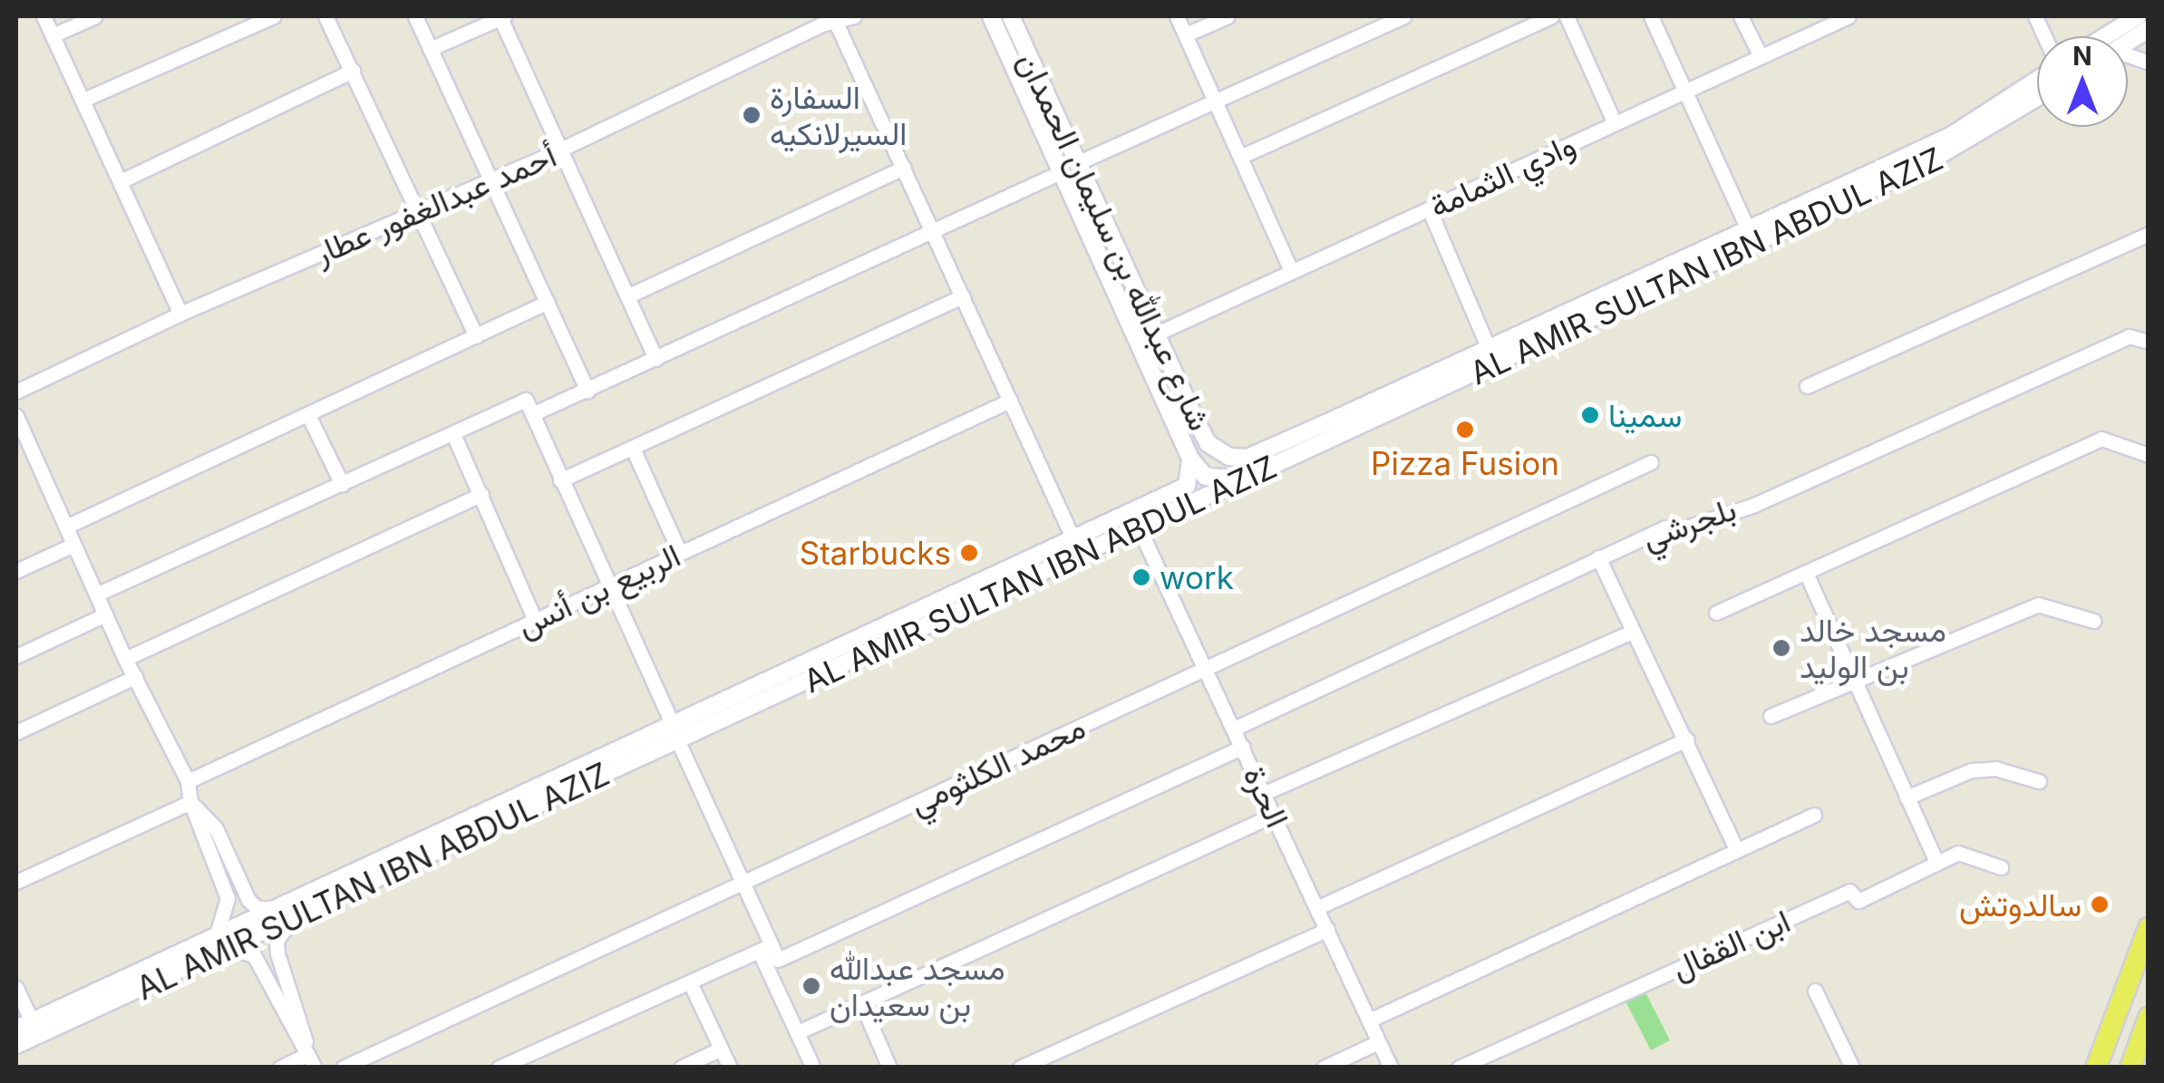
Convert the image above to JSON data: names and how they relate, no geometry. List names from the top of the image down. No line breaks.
{"streets":{"street":["وادي الثمامة","أحمد عبدالغفور عطار","شارع عبدالله بن سليمان الحمدان","AL AMIR SULTAN IBN ABDUL AZIZ","بلجرشي","الربيع بن أنس","محمد الكلثومي","الحرة","ابن القفال"]},"crossings":[["وادي الثمامة","شارع عبدالله بن سليمان الحمدان"],["شارع عبدالله بن سليمان الحمدان","AL AMIR SULTAN IBN ABDUL AZIZ"],["AL AMIR SULTAN IBN ABDUL AZIZ","الحرة"],["بلجرشي","الحرة"],["محمد الكلثومي","الحرة"]],"places":["السفارة السيرلانكيه","سمينا","Pizza Fusion","Starbucks","work","مسجد خالد بن الوليد","سالدوتش","مسجد عبدالله بن سعيدان"],"north":"top"}
